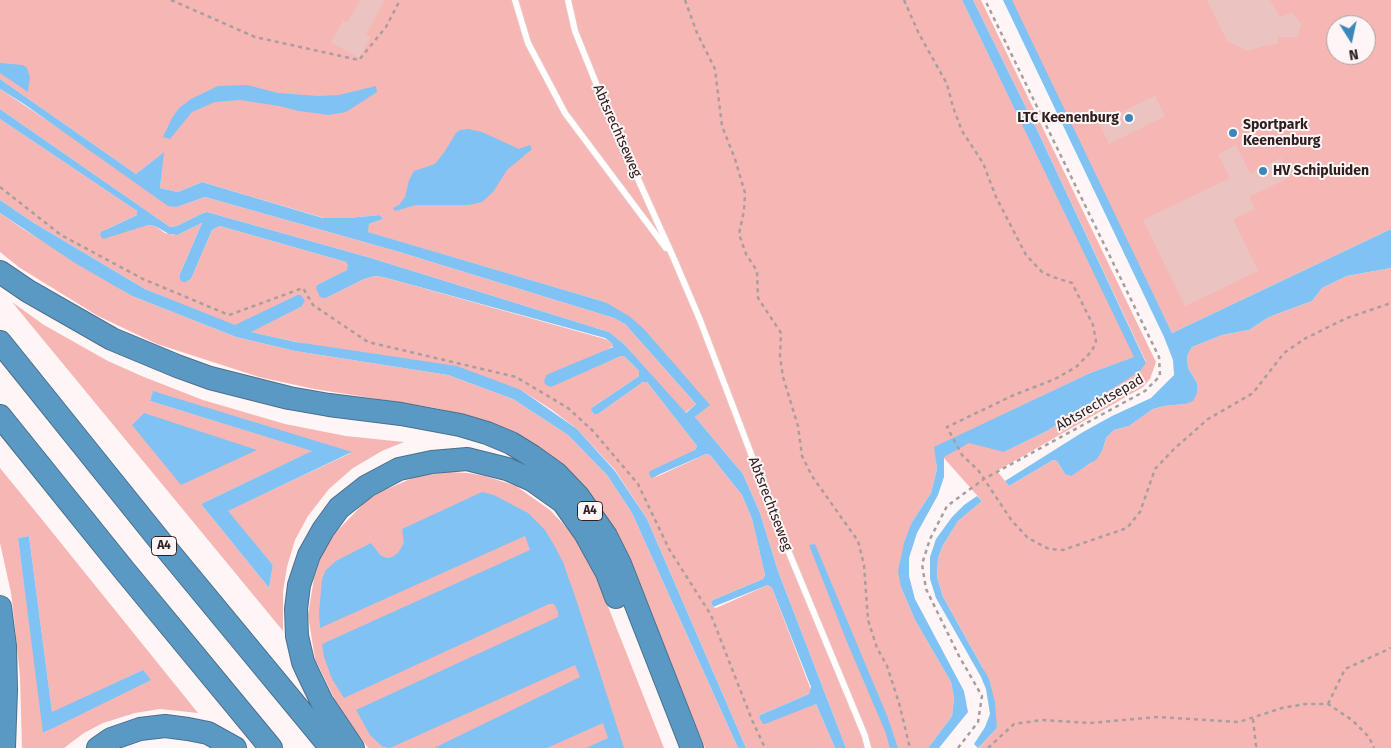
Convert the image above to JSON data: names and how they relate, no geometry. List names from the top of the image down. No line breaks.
{"streets":{"highway":["A4"],"lane":["Abtsrechtseweg"],"path":["Abtsrechtsepad"]},"places":["LTC Keenenburg","Sportpark Keenenburg","HV Schipluiden"],"north":"bottom"}
